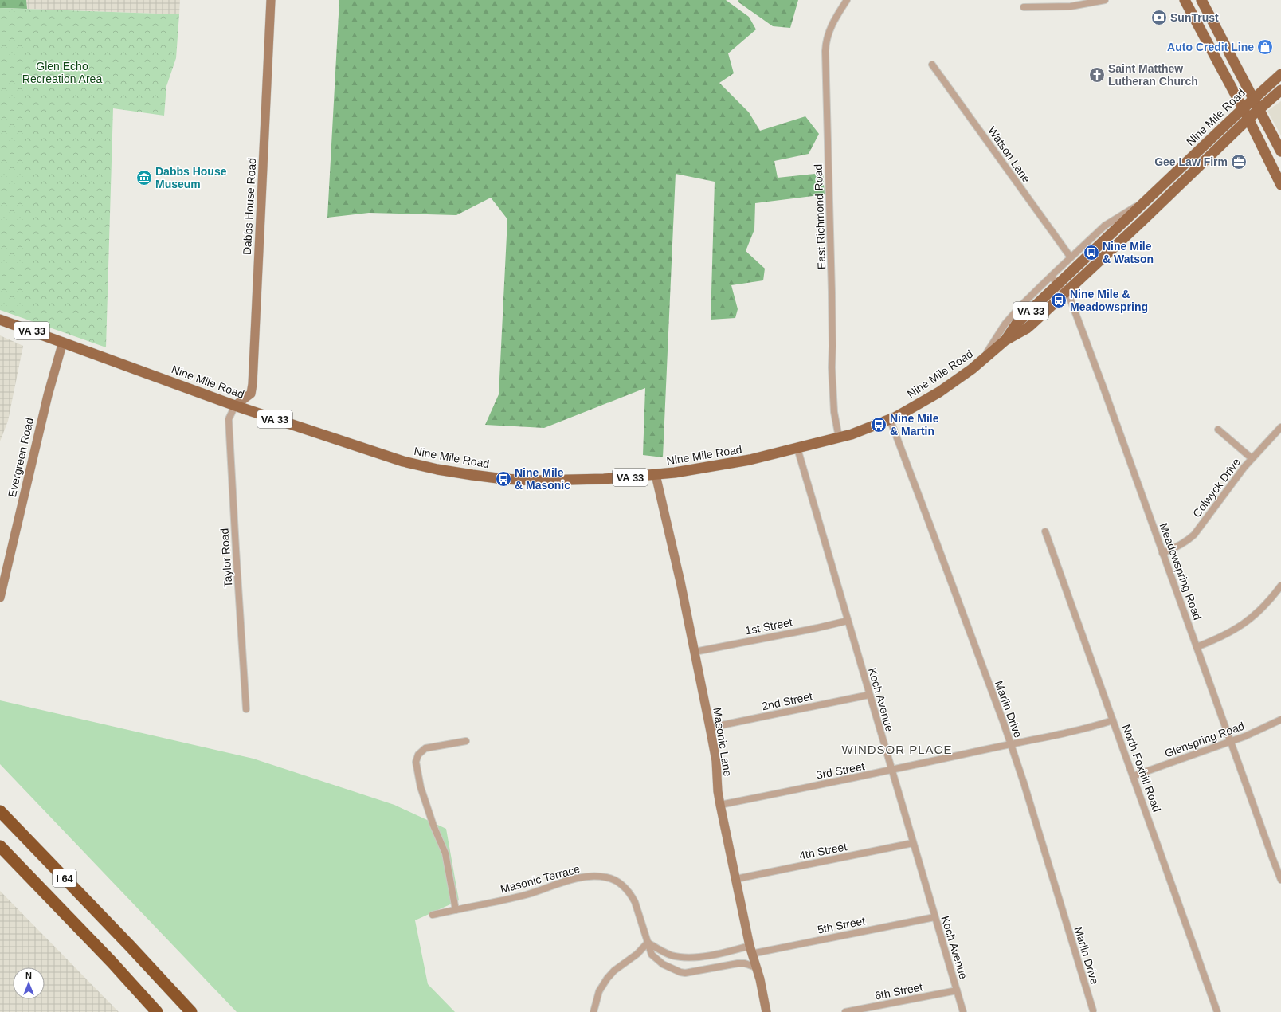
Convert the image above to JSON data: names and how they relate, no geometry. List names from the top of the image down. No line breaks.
{"streets":{"highway":["I 64"],"main road":["Nine Mile Road","VA 33"],"street":["Watson Lane","Dabbs House Road","East Richmond Road","Evergreen Road","Colwyck Drive","Taylor Road","Meadowspring Road","1st Street","Koch Avenue","2nd Street","Marlin Drive","Glenspring Road","Masonic Lane","North Foxhill Road","3rd Street","4th Street","Masonic Terrace","5th Street","6th Street"]},"crossings":[["Nine Mile Road","Dabbs House Road"],["Nine Mile Road","East Richmond Road"],["Nine Mile Road","Evergreen Road"],["Nine Mile Road","Taylor Road"],["Nine Mile Road","Meadowspring Road"],["Nine Mile Road","Koch Avenue"],["Nine Mile Road","Marlin Drive"],["Nine Mile Road","Masonic Lane"],["Dabbs House Road","Taylor Road"],["Colwyck Drive","Meadowspring Road"],["Meadowspring Road","Glenspring Road"],["1st Street","Koch Avenue"],["1st Street","Masonic Lane"],["Koch Avenue","2nd Street"],["Koch Avenue","3rd Street"],["Koch Avenue","4th Street"],["Koch Avenue","5th Street"],["Koch Avenue","6th Street"],["2nd Street","Masonic Lane"],["Marlin Drive","3rd Street"],["Glenspring Road","North Foxhill Road"],["Masonic Lane","3rd Street"],["Masonic Lane","4th Street"],["Masonic Lane","Masonic Terrace"],["Masonic Lane","5th Street"],["North Foxhill Road","3rd Street"]],"districts":["WINDSOR PLACE"],"parks":["Glen Echo Recreation Area"],"places":{"bank":["SunTrust"],"shop":["Auto Credit Line"],"church":["Saint Matthew Lutheran Church"],"office":["Gee Law Firm"],"museum":["Dabbs House Museum"],"bus stop":["Nine Mile & Watson","Nine Mile & Meadowspring","Nine Mile & Martin","Nine Mile & Masonic"]},"north":"top"}
